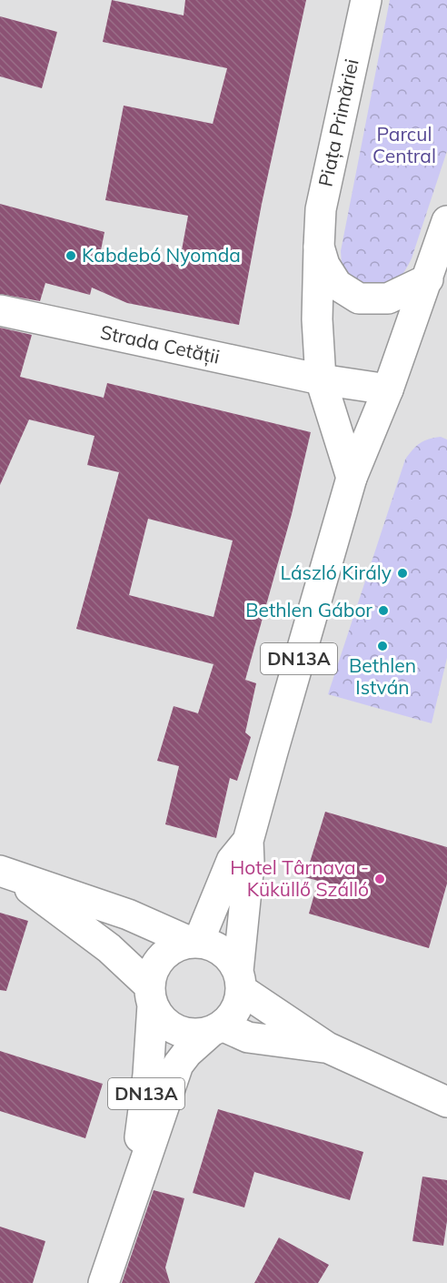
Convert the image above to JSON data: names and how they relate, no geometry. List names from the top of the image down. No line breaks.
{"streets":{"main road":["Piața Primăriei","Strada Cetății","DN13A"]},"crossings":[["Piața Primăriei","Strada Cetății"],["Piața Primăriei","DN13A"],["Strada Cetății","DN13A"]],"parks":["Parcul Central"],"places":["Kabdebó Nyomda","László Király","Bethlen Gábor","Bethlen István","Hotel Târnava - Küküllő Szálló"]}
